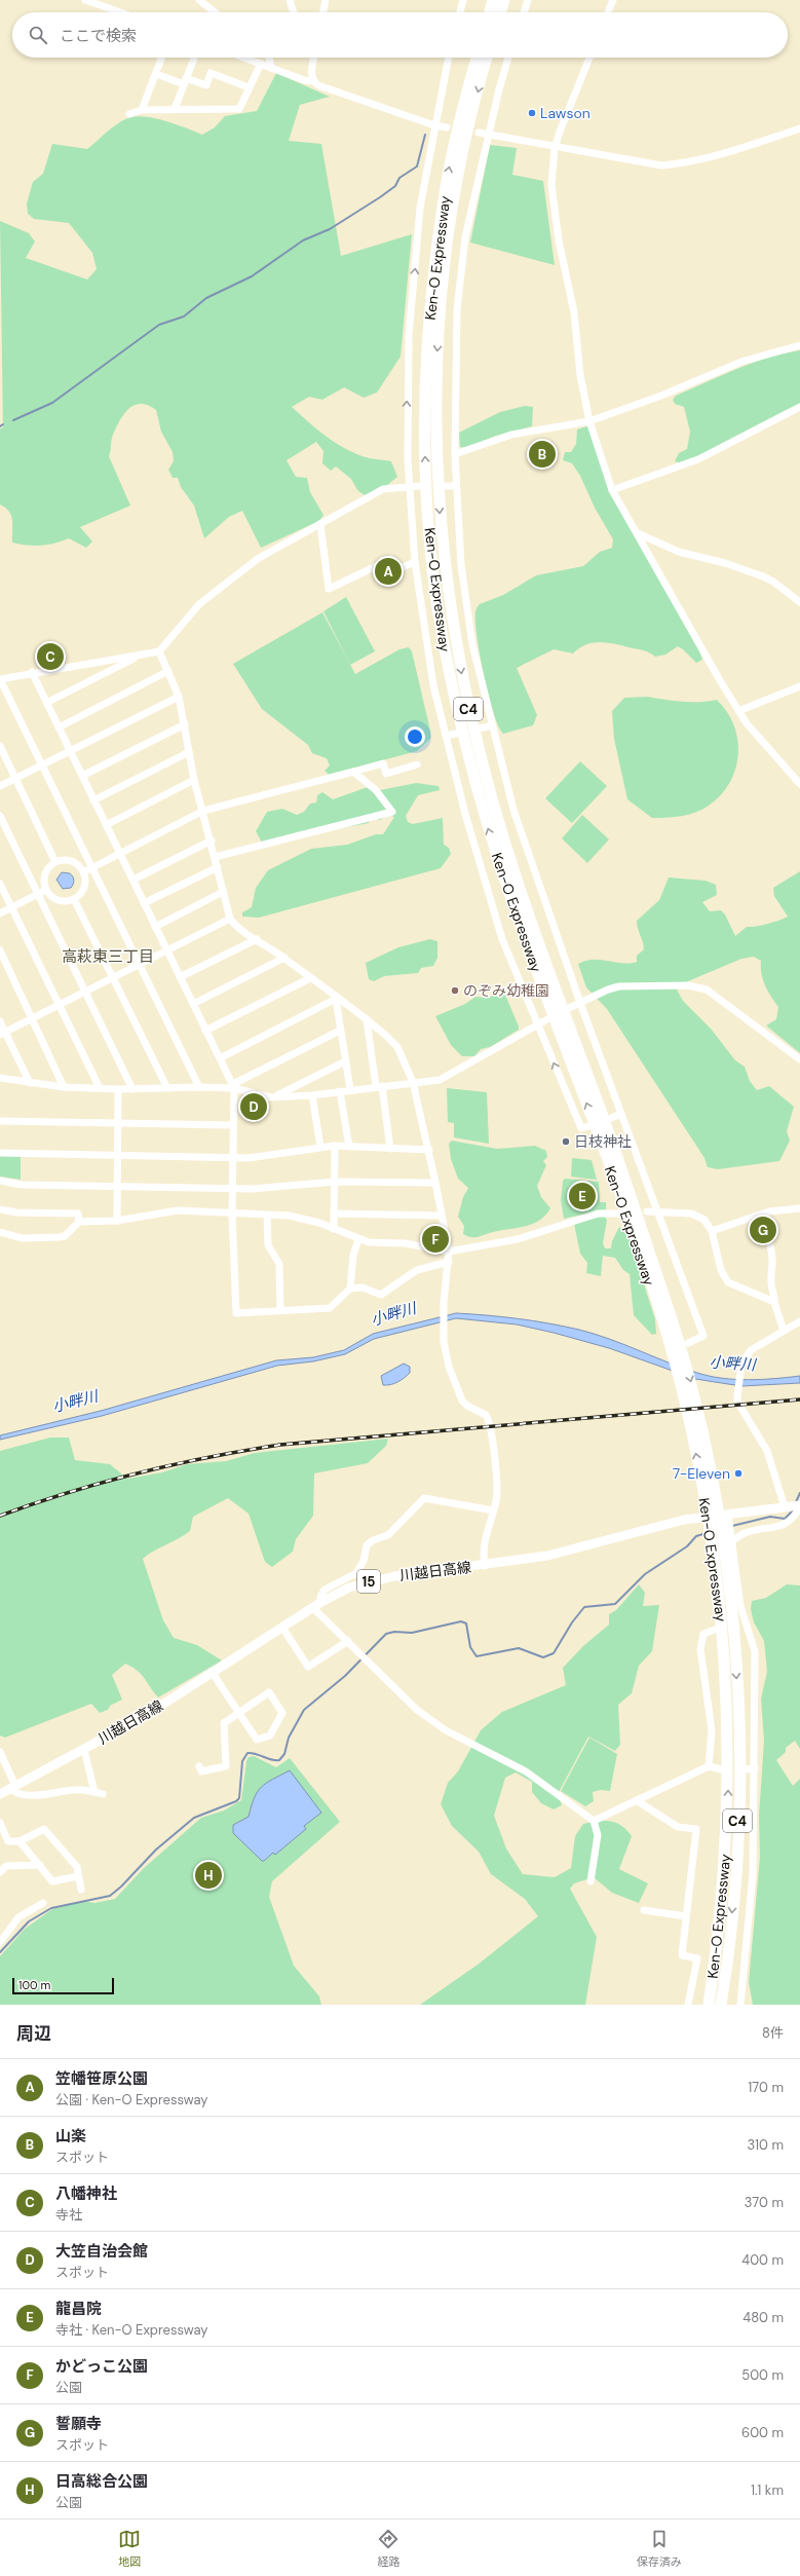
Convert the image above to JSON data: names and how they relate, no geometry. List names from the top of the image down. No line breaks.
{"streets":{"highway":["Ken-O Expressway","C4"],"main road":["川越日高線","15"]},"districts":["高萩東三丁目"],"water":["小畔川"],"places":["Lawson","のぞみ幼稚園","日枝神社","7-Eleven"],"scale_bar":"100 m","page":{"search":"ここで検索","pins":["B","A","C","D","E","G","F","H"],"scale":"100 m","heading":["周辺","8件"],"list":[{"mark":"A","name":"笠幡笹原公園","note":"公園 · Ken-O Expressway","value":"170 m"},{"mark":"B","name":"山楽","note":"スポット","value":"310 m"},{"mark":"C","name":"八幡神社","note":"寺社","value":"370 m"},{"mark":"D","name":"大笠自治会館","note":"スポット","value":"400 m"},{"mark":"E","name":"龍昌院","note":"寺社 · Ken-O Expressway","value":"480 m"},{"mark":"F","name":"かどっこ公園","note":"公園","value":"500 m"},{"mark":"G","name":"誓願寺","note":"スポット","value":"600 m"},{"mark":"H","name":"日高総合公園","note":"公園","value":"1.1 km"}],"nav":["地図","経路","保存済み"]}}
